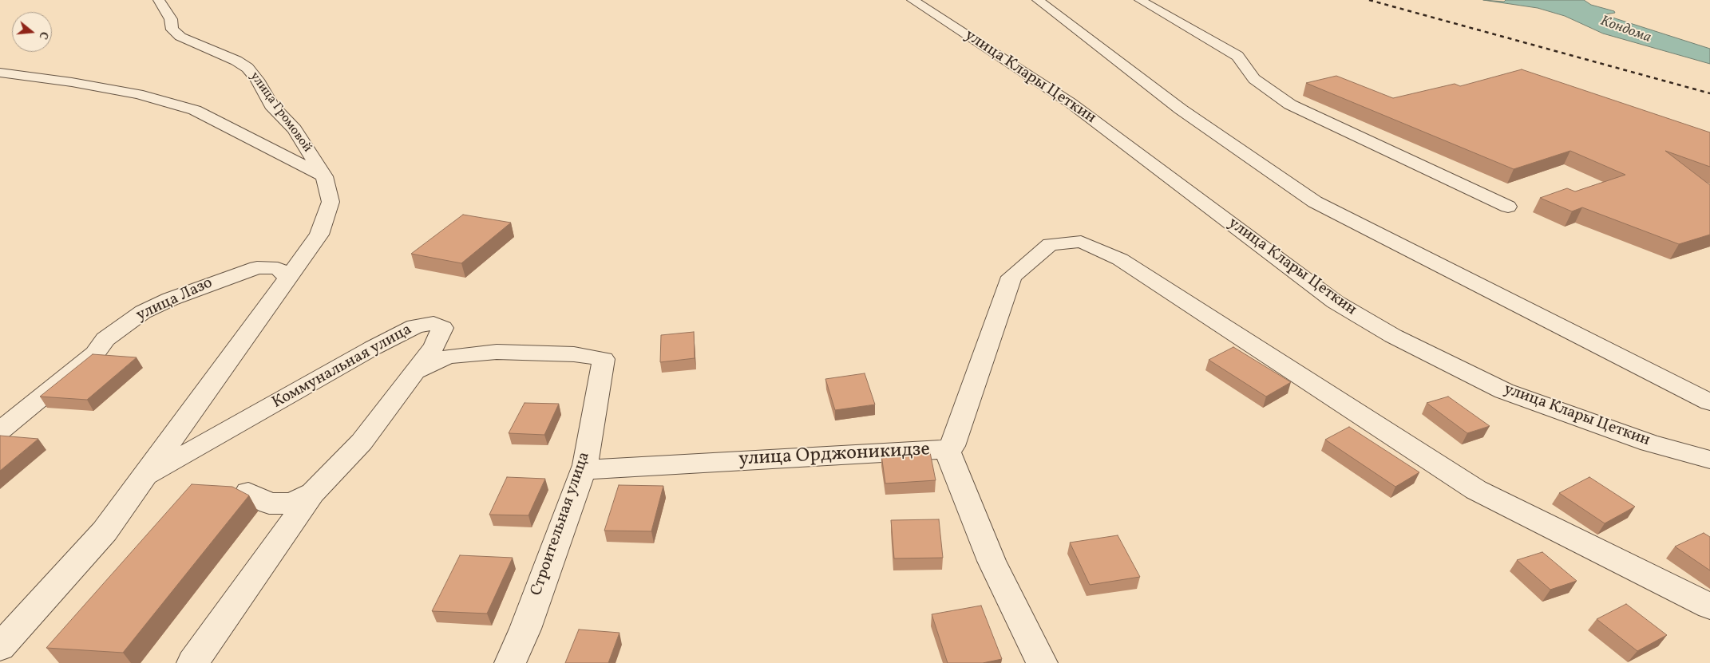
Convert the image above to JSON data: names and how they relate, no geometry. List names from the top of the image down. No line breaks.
{"streets":{"street":["улица Клары Цеткин","улица Громовой","улица Лазо","Коммунальная улица","улица Орджоникидзе","Строительная улица"]},"crossings":[["улица Громовой","Коммунальная улица"],["улица Лазо","Коммунальная улица"],["Коммунальная улица","Строительная улица"],["улица Орджоникидзе","Строительная улица"]],"water":["Кондома"],"north":"right"}
